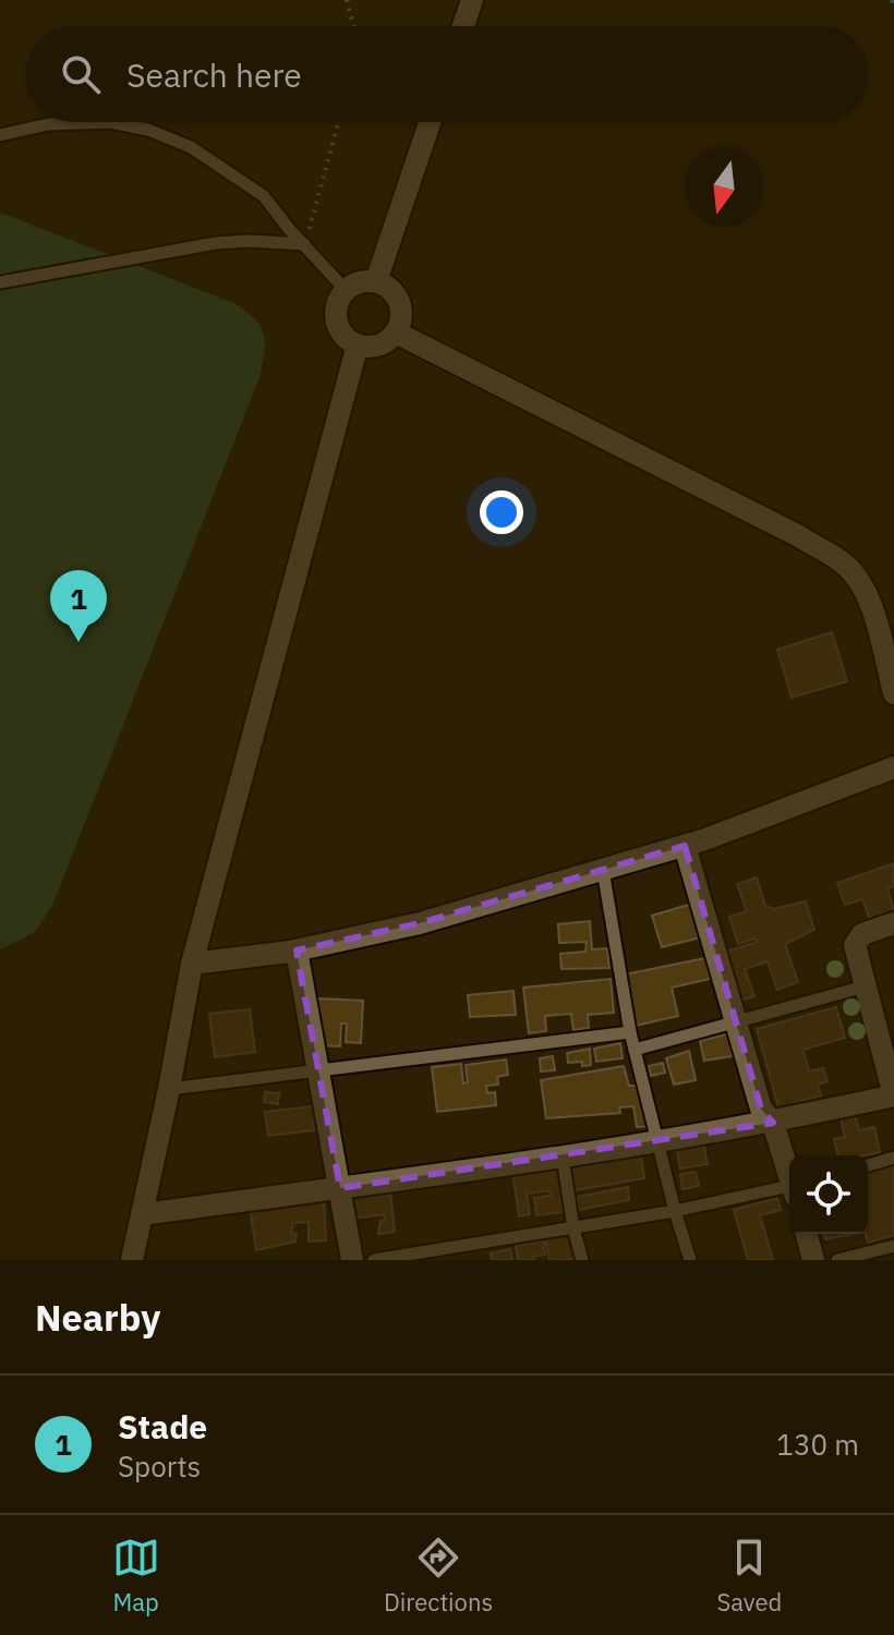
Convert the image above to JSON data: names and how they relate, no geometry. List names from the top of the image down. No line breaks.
{"north":"bottom","page":{"search":"Search here","pins":"1","heading":"Nearby","list":[{"mark":"1","name":"Stade","note":"Sports","value":"130 m"}],"nav":["Map","Directions","Saved"]}}
